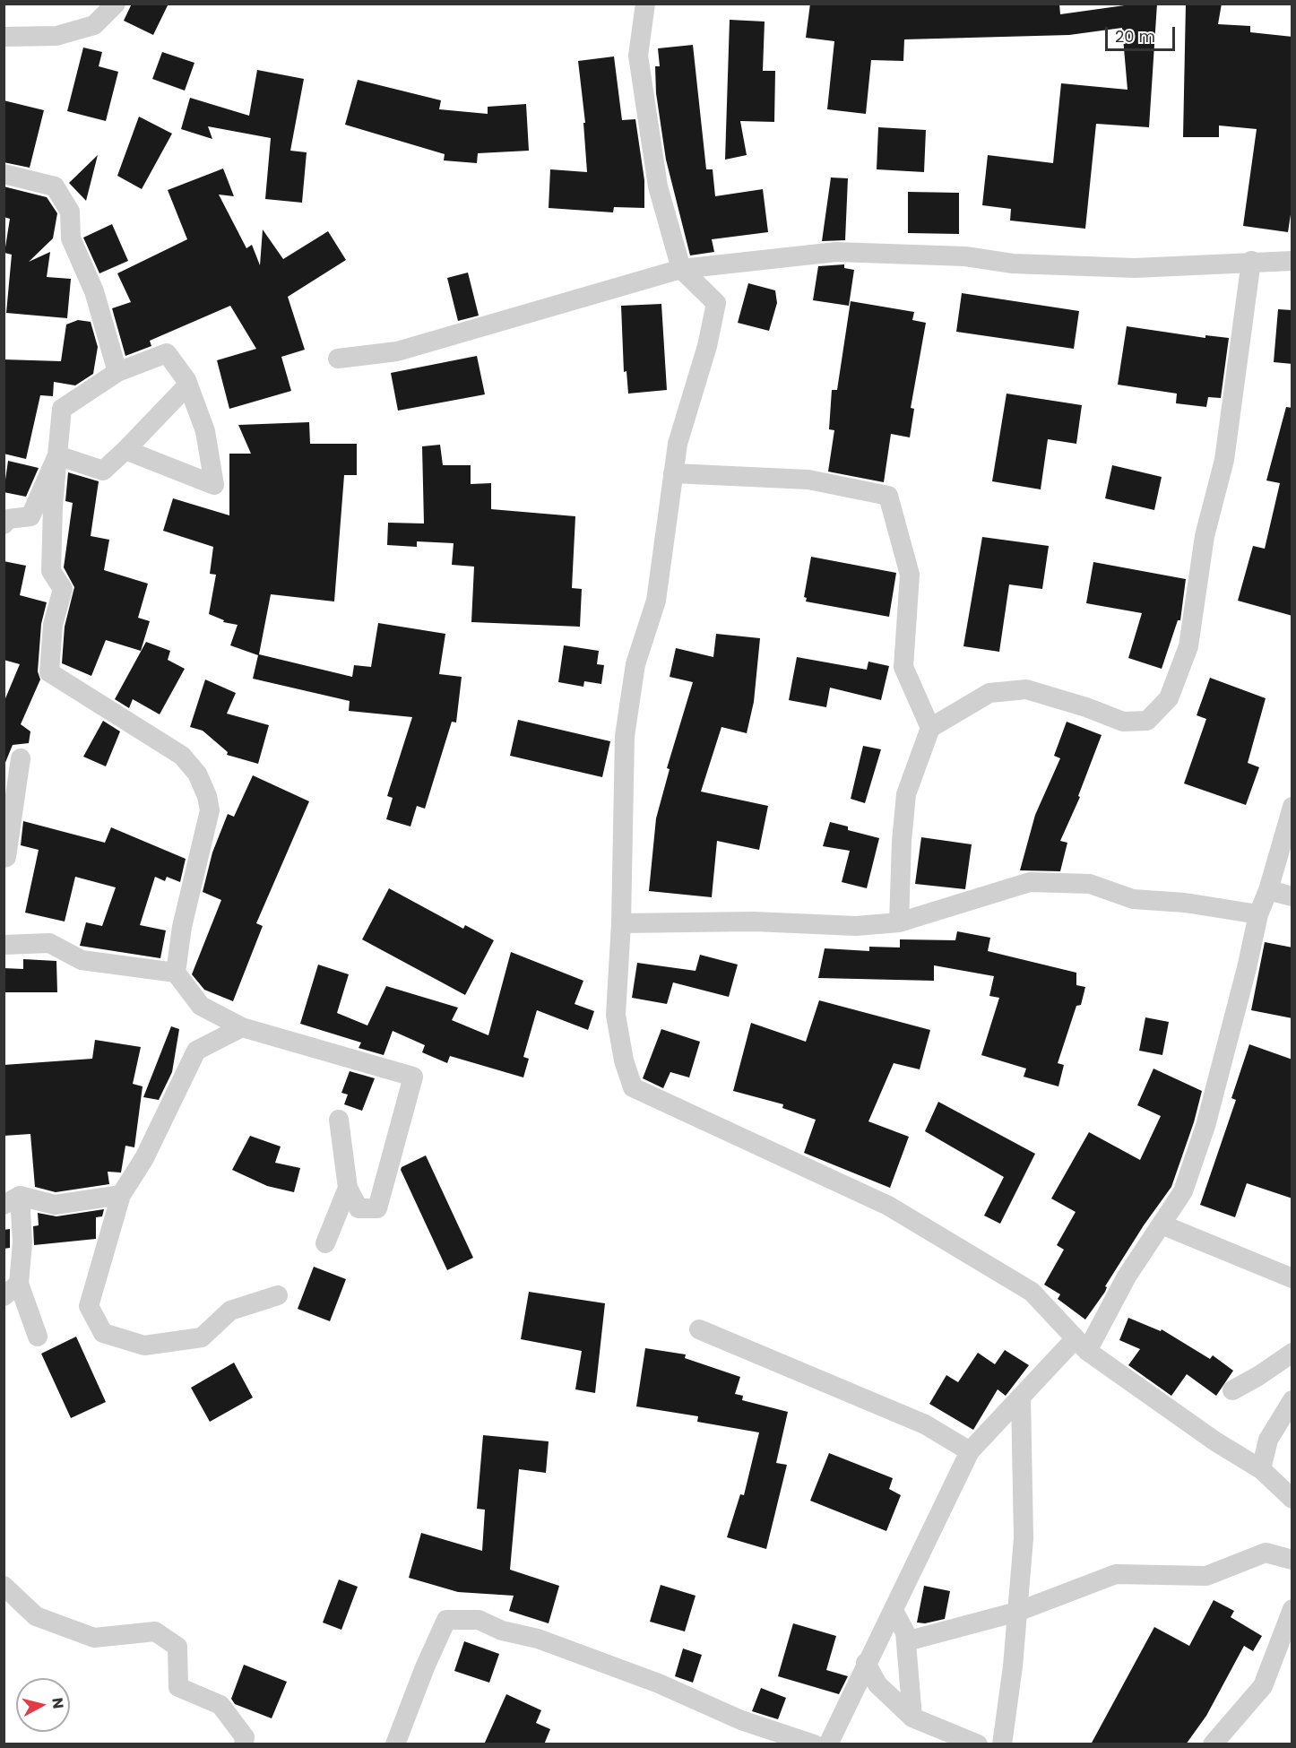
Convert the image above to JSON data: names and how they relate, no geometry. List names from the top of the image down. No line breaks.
{"scale_bar":"20 m","north":"right"}
